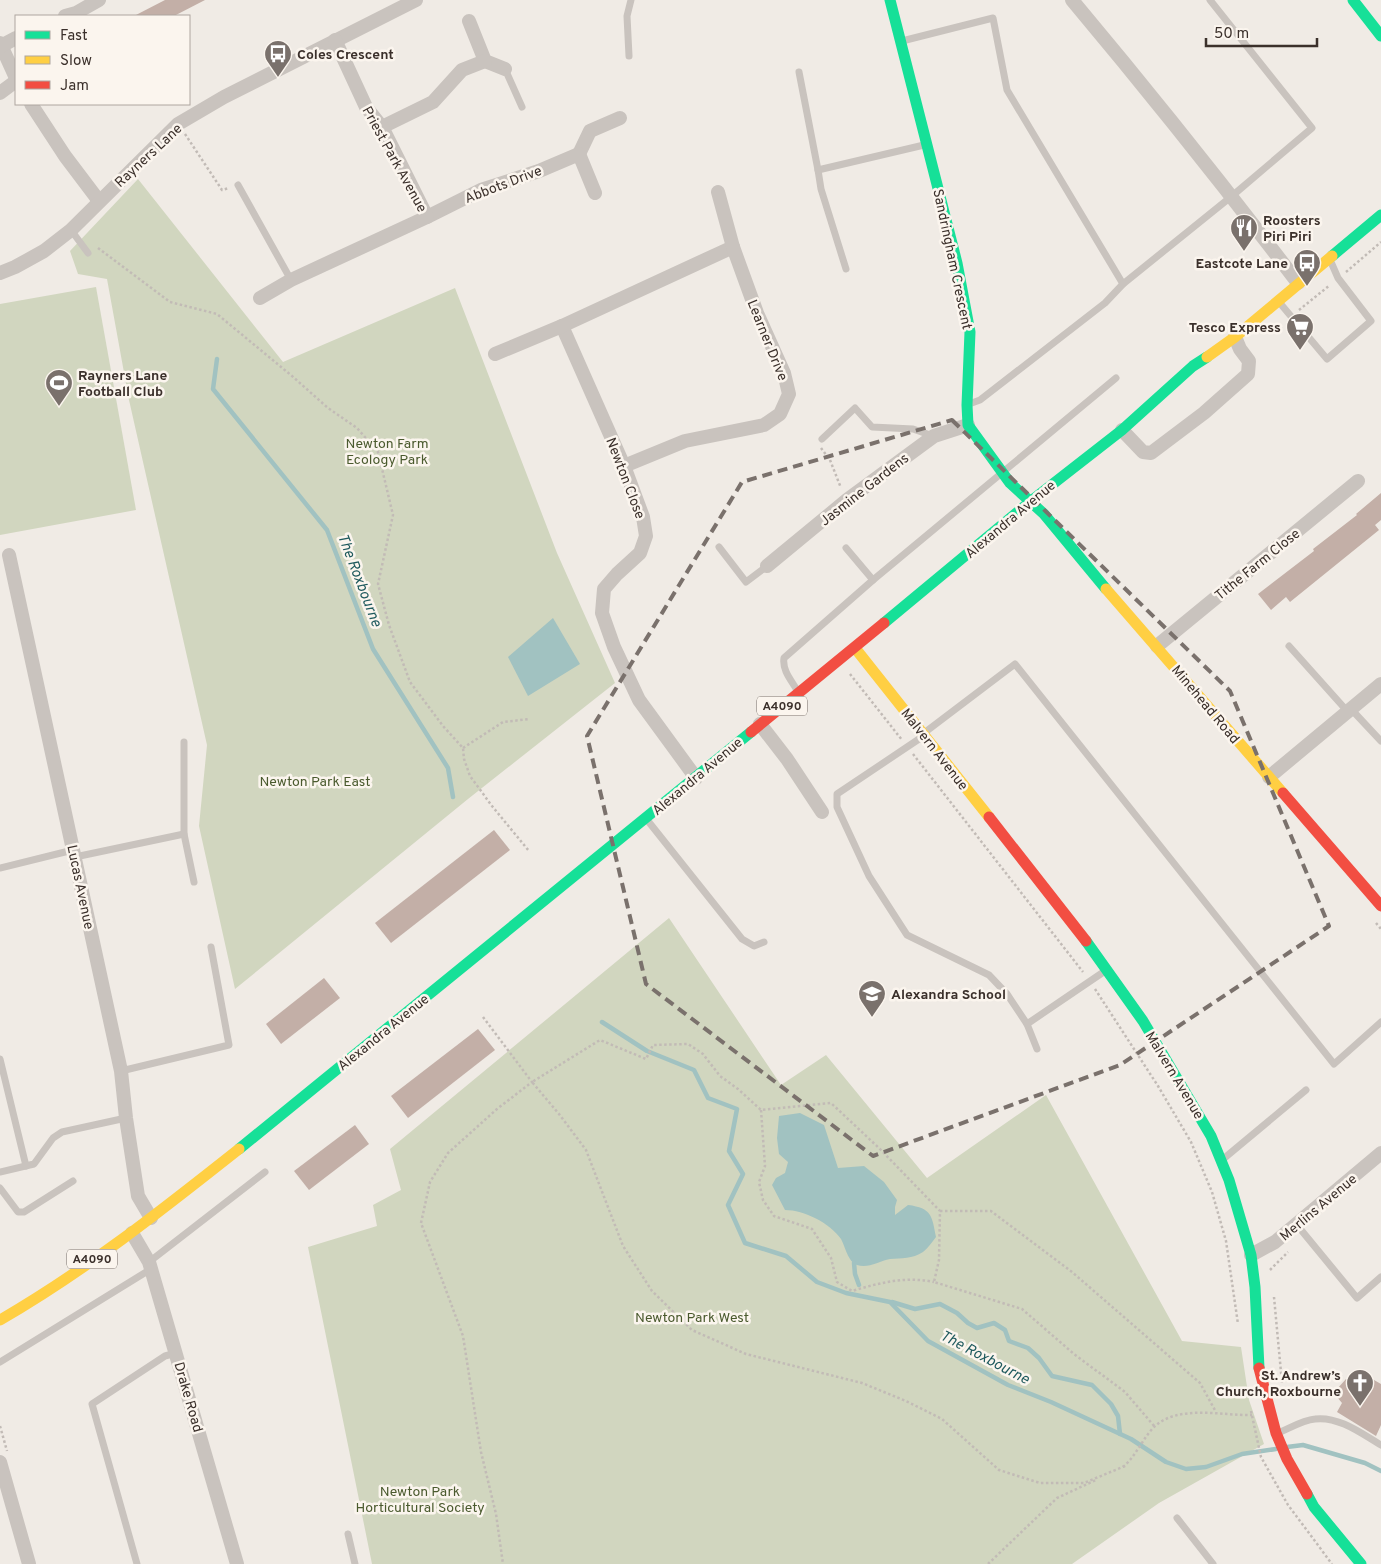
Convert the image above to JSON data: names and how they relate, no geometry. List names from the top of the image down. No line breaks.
{"streets":{"street":["Rayners Lane","Priest Park Avenue","Abbots Drive","Sandringham Crescent","Learner Drive","Newton Close","Jasmine Gardens","Alexandra Avenue","Tithe Farm Close","Minehead Road","A4090","Malvern Avenue","Lucas Avenue","Merlins Avenue","Drake Road"]},"crossings":[["Rayners Lane","Priest Park Avenue"],["Priest Park Avenue","Abbots Drive"],["Sandringham Crescent","Jasmine Gardens"],["Sandringham Crescent","Alexandra Avenue"],["Sandringham Crescent","Minehead Road"],["Learner Drive","Newton Close"],["Newton Close","Alexandra Avenue"],["Alexandra Avenue","Minehead Road"],["Alexandra Avenue","Malvern Avenue"],["Alexandra Avenue","Lucas Avenue"],["Alexandra Avenue","Drake Road"],["Tithe Farm Close","Minehead Road"],["Malvern Avenue","Merlins Avenue"]],"water":["The Roxbourne"],"parks":["Newton Farm Ecology Park","Newton Park East","Newton Park West","Newton Park Horticultural Society"],"places":{"bus stop":["Coles Crescent","Eastcote Lane"],"restaurant":["Roosters Piri Piri"],"supermarket":["Tesco Express"],"sports":["Rayners Lane Football Club"],"school or university":["Alexandra School"],"church":["St. Andrew’s Church, Roxbourne"]},"legend":["Fast","Slow","Jam"],"scale_bar":"50 m"}
